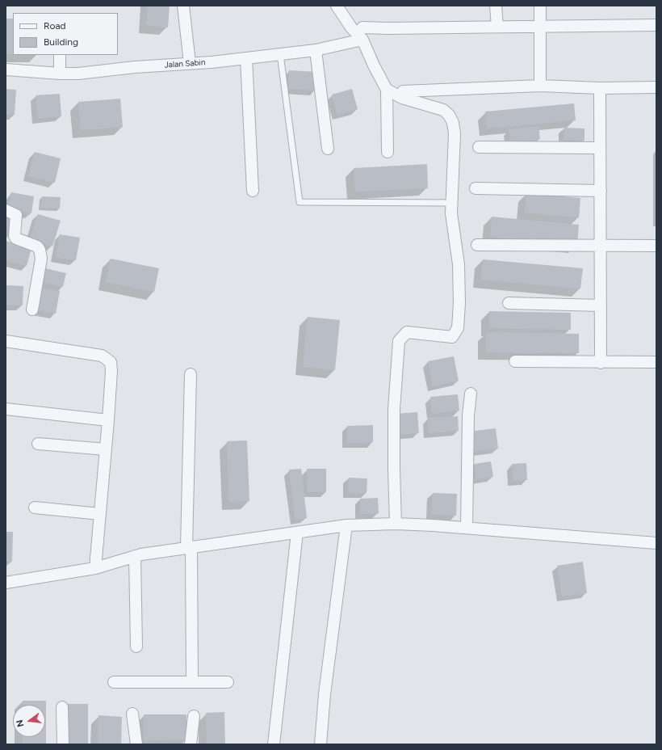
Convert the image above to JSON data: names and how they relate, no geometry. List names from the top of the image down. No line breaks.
{"streets":{"street":["Jalan Sabin"]},"legend":["Road","Building"],"north":"left"}
